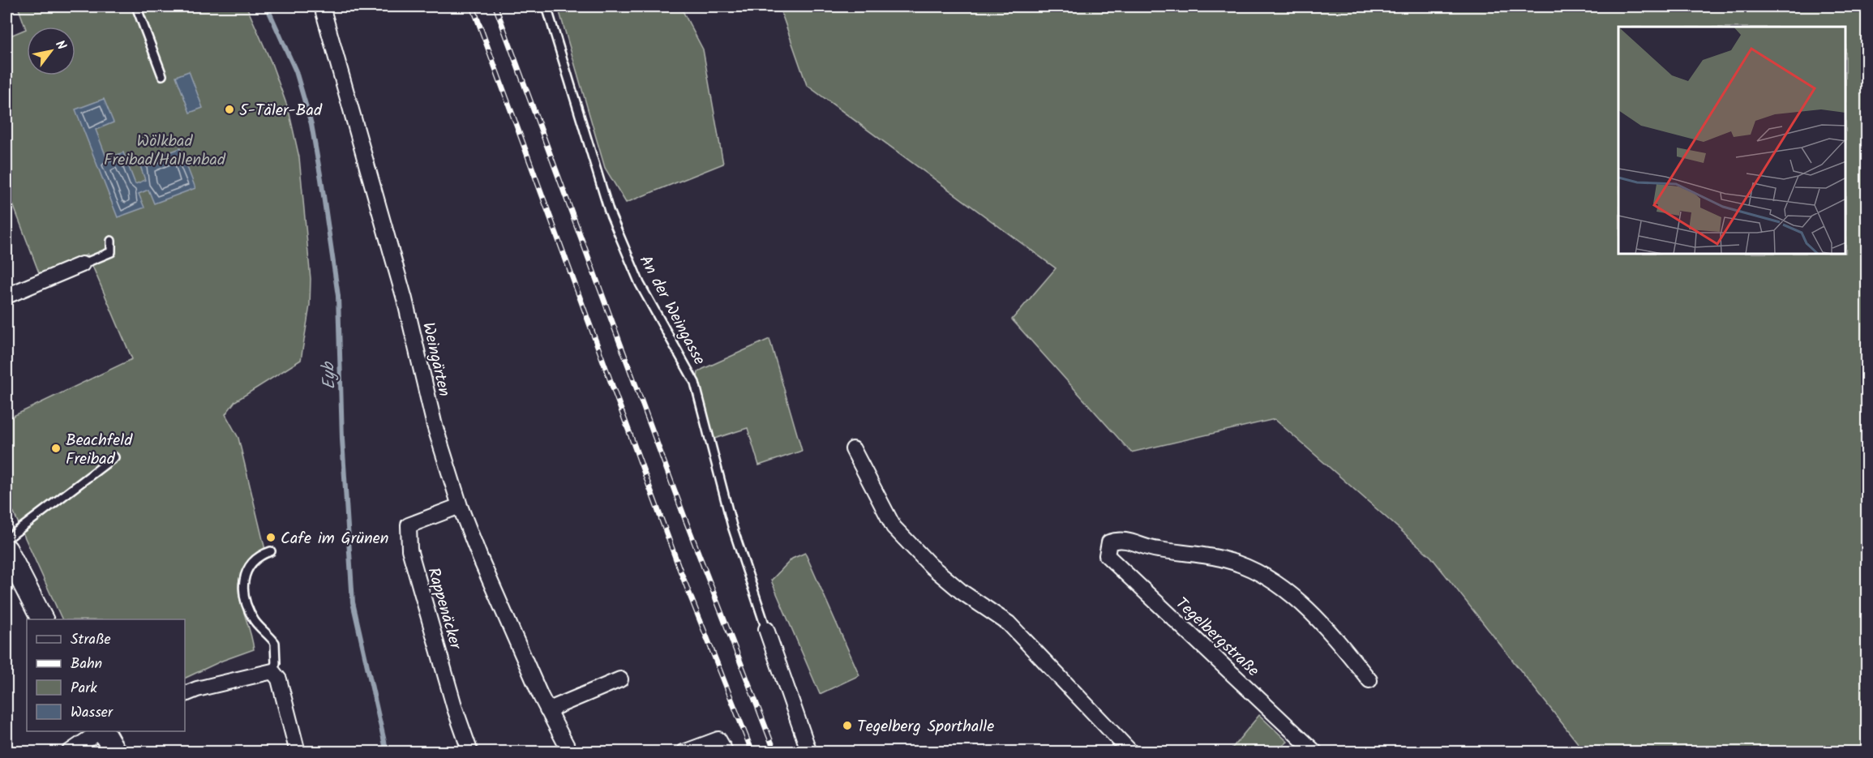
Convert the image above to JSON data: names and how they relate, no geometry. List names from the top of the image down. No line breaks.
{"streets":{"street":["Weingärten","Rappenäcker","Tegelbergstraße"],"lane":["An der Weingasse"]},"crossings":[["Weingärten","Rappenäcker"]],"water":["Eyb"],"parks":["Wölkbad Freibad/Hallenbad"],"places":["5-Täler-Bad","Beachfeld Freibad","Cafe im Grünen","Tegelberg Sporthalle"],"legend":["Straße","Bahn","Park","Wasser"],"north":"top right"}
